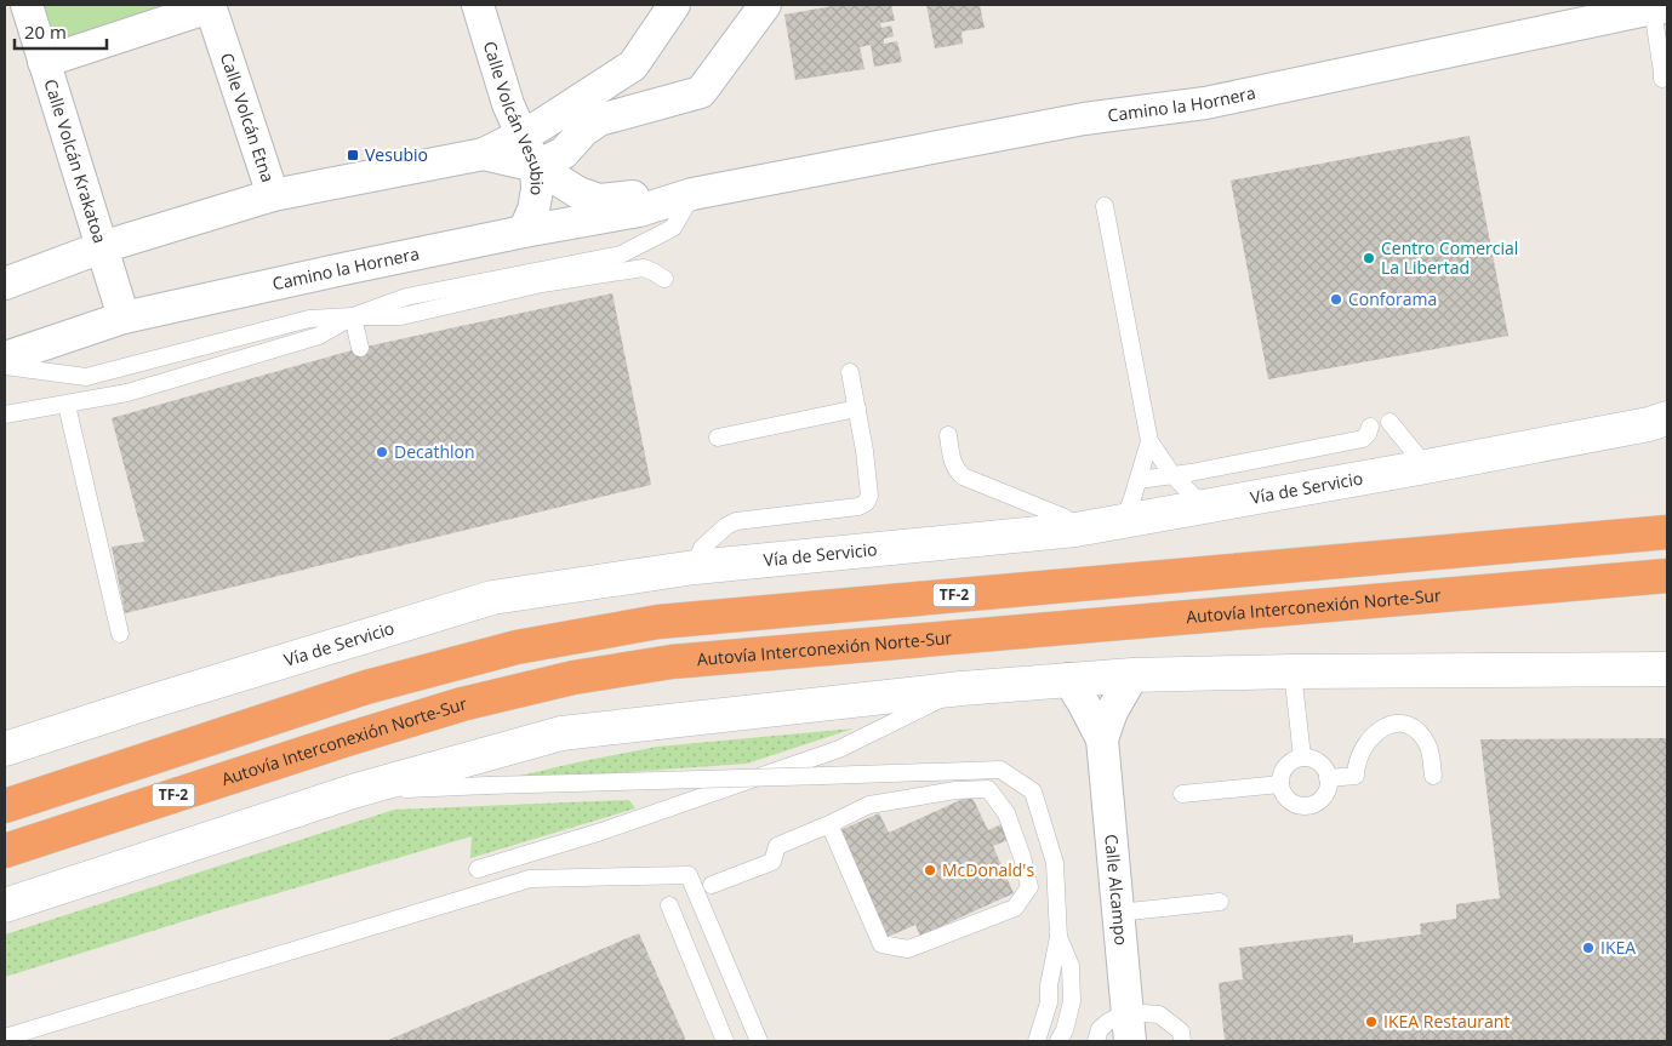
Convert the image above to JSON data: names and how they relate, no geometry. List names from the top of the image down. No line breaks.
{"streets":{"highway":["TF-2","Autovía Interconexión Norte-Sur"],"street":["Camino la Hornera","Calle Volcán Etna","Calle Volcán Vesubio","Calle Volcán Krakatoa","Vía de Servicio","Calle Alcampo"]},"crossings":[["Camino la Hornera","Calle Volcán Etna"],["Camino la Hornera","Calle Volcán Vesubio"],["Camino la Hornera","Calle Volcán Krakatoa"]],"places":{"transit":["Vesubio"],"other":["Centro Comercial La Libertad","Conforama","Decathlon","McDonald's","IKEA","IKEA Restaurant"]},"scale_bar":"20 m"}
